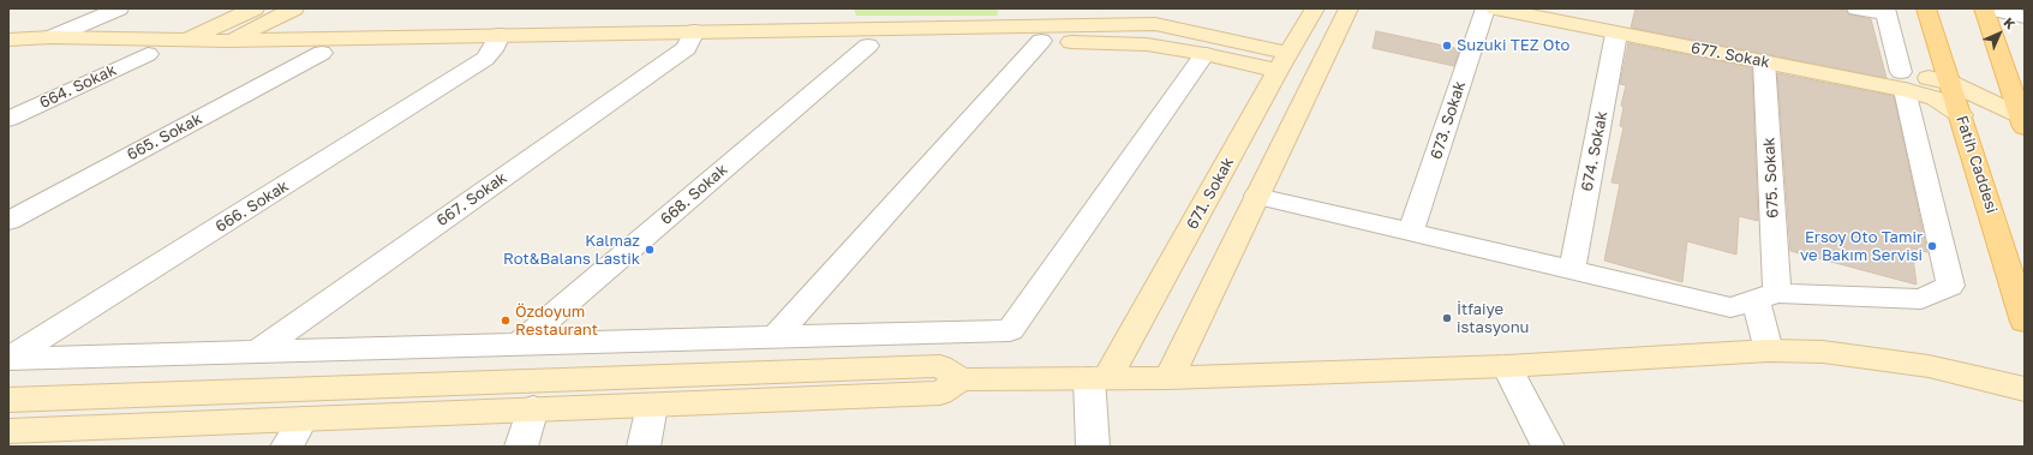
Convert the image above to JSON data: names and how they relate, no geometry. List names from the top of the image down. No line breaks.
{"streets":{"main road":["Fatih Caddesi"],"street":["677. Sokak","664. Sokak","673. Sokak","665. Sokak","674. Sokak","675. Sokak","671. Sokak","668. Sokak","667. Sokak","666. Sokak"]},"crossings":[["677. Sokak","674. Sokak"],["677. Sokak","Fatih Caddesi"],["677. Sokak","675. Sokak"]],"places":["Suzuki TEZ Oto","Ersoy Oto Tamir ve Bakım Servisi","Kalmaz Rot&Balans Lastik","İtfaiye istasyonu","Özdoyum Restaurant"],"north":"top right"}
